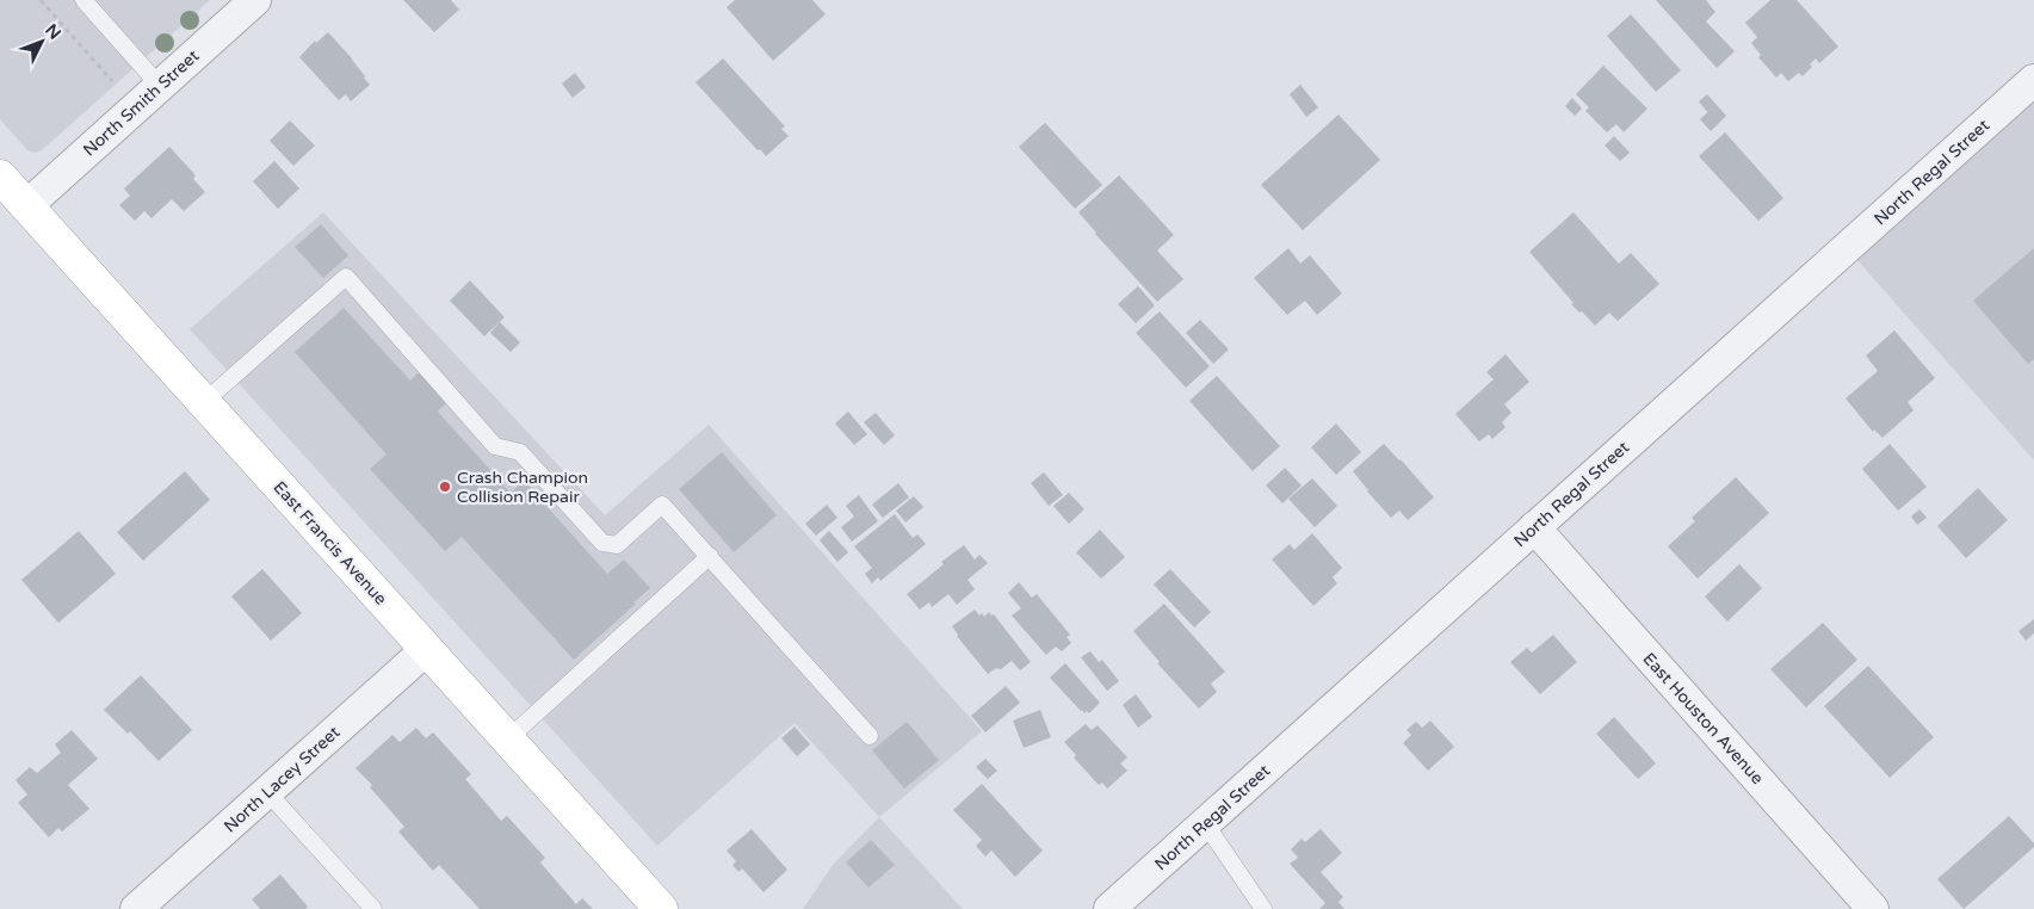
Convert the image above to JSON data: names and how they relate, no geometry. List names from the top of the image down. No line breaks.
{"streets":{"main road":["East Francis Avenue"],"street":["North Smith Street","North Regal Street","East Houston Avenue","North Lacey Street"]},"crossings":[["North Smith Street","East Francis Avenue"],["North Regal Street","East Houston Avenue"],["East Francis Avenue","North Lacey Street"]],"places":["Crash Champion Collision Repair"],"north":"top right"}
